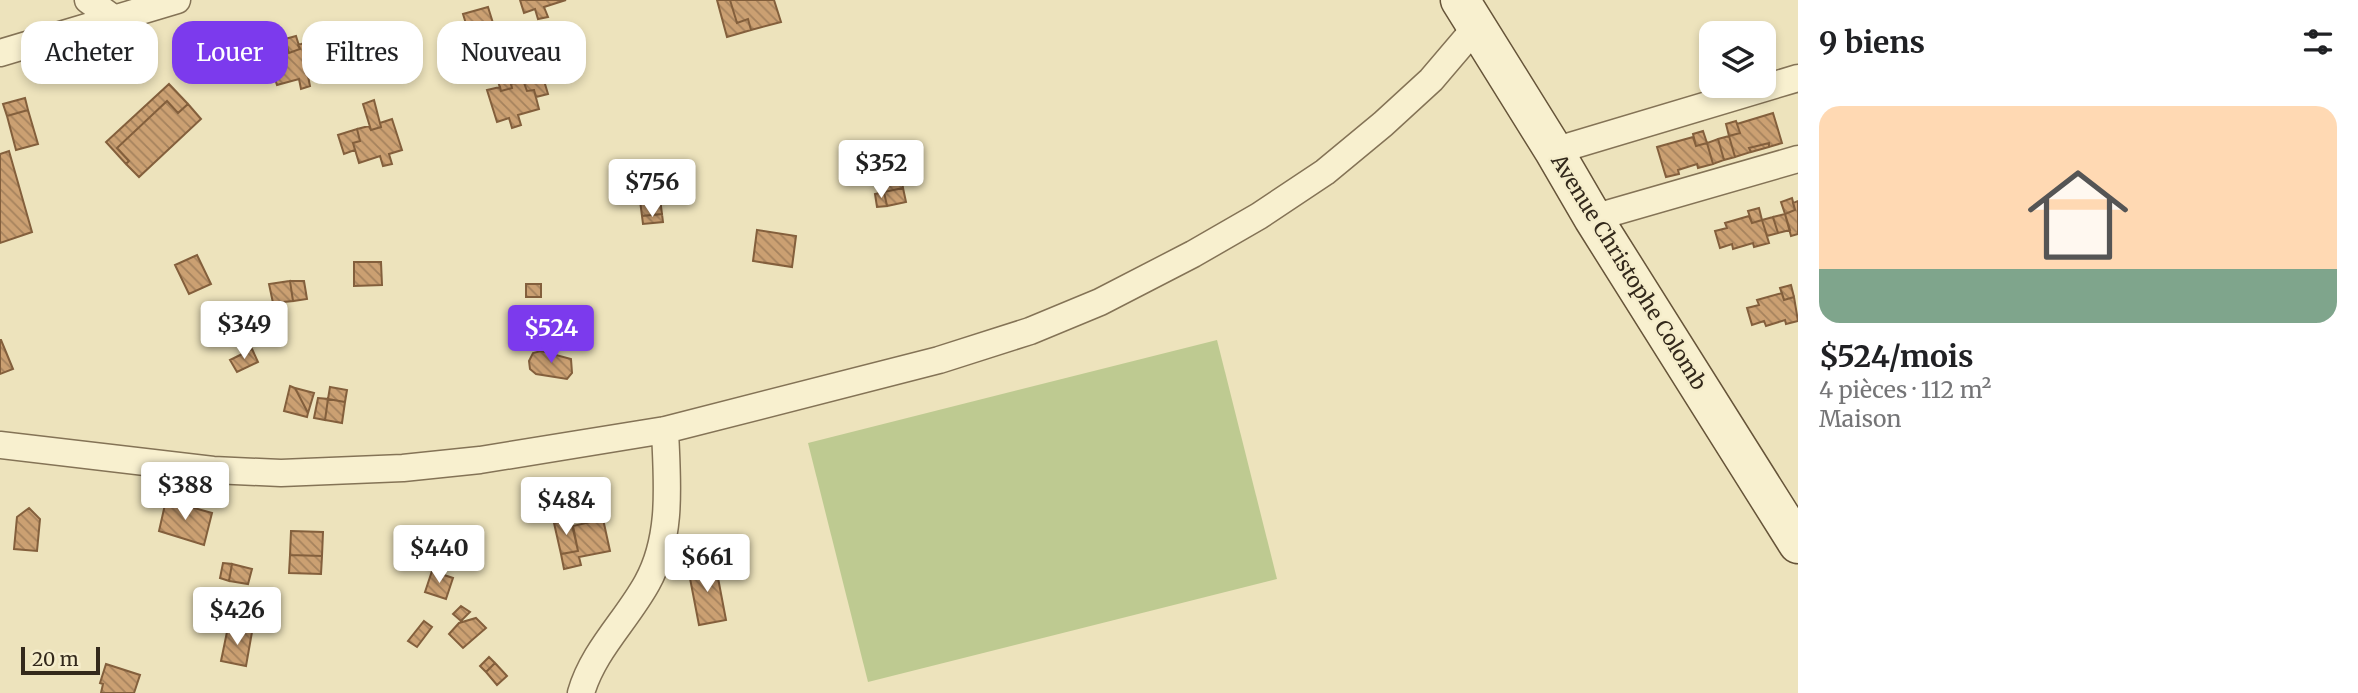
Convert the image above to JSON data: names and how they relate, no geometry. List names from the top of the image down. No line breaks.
{"streets":{"street":["Avenue Christophe Colomb"]},"scale_bar":"20 m","page":{"heading":"9 biens","chip":["Acheter","Louer","Filtres","Nouveau"],"list":[{"name":"$524/mois","note":"4 pièces · 112 m² · Maison"}],"price":["$352","$756","$349","$524","$388","$484","$440","$661","$426"],"scale":"20 m"}}
